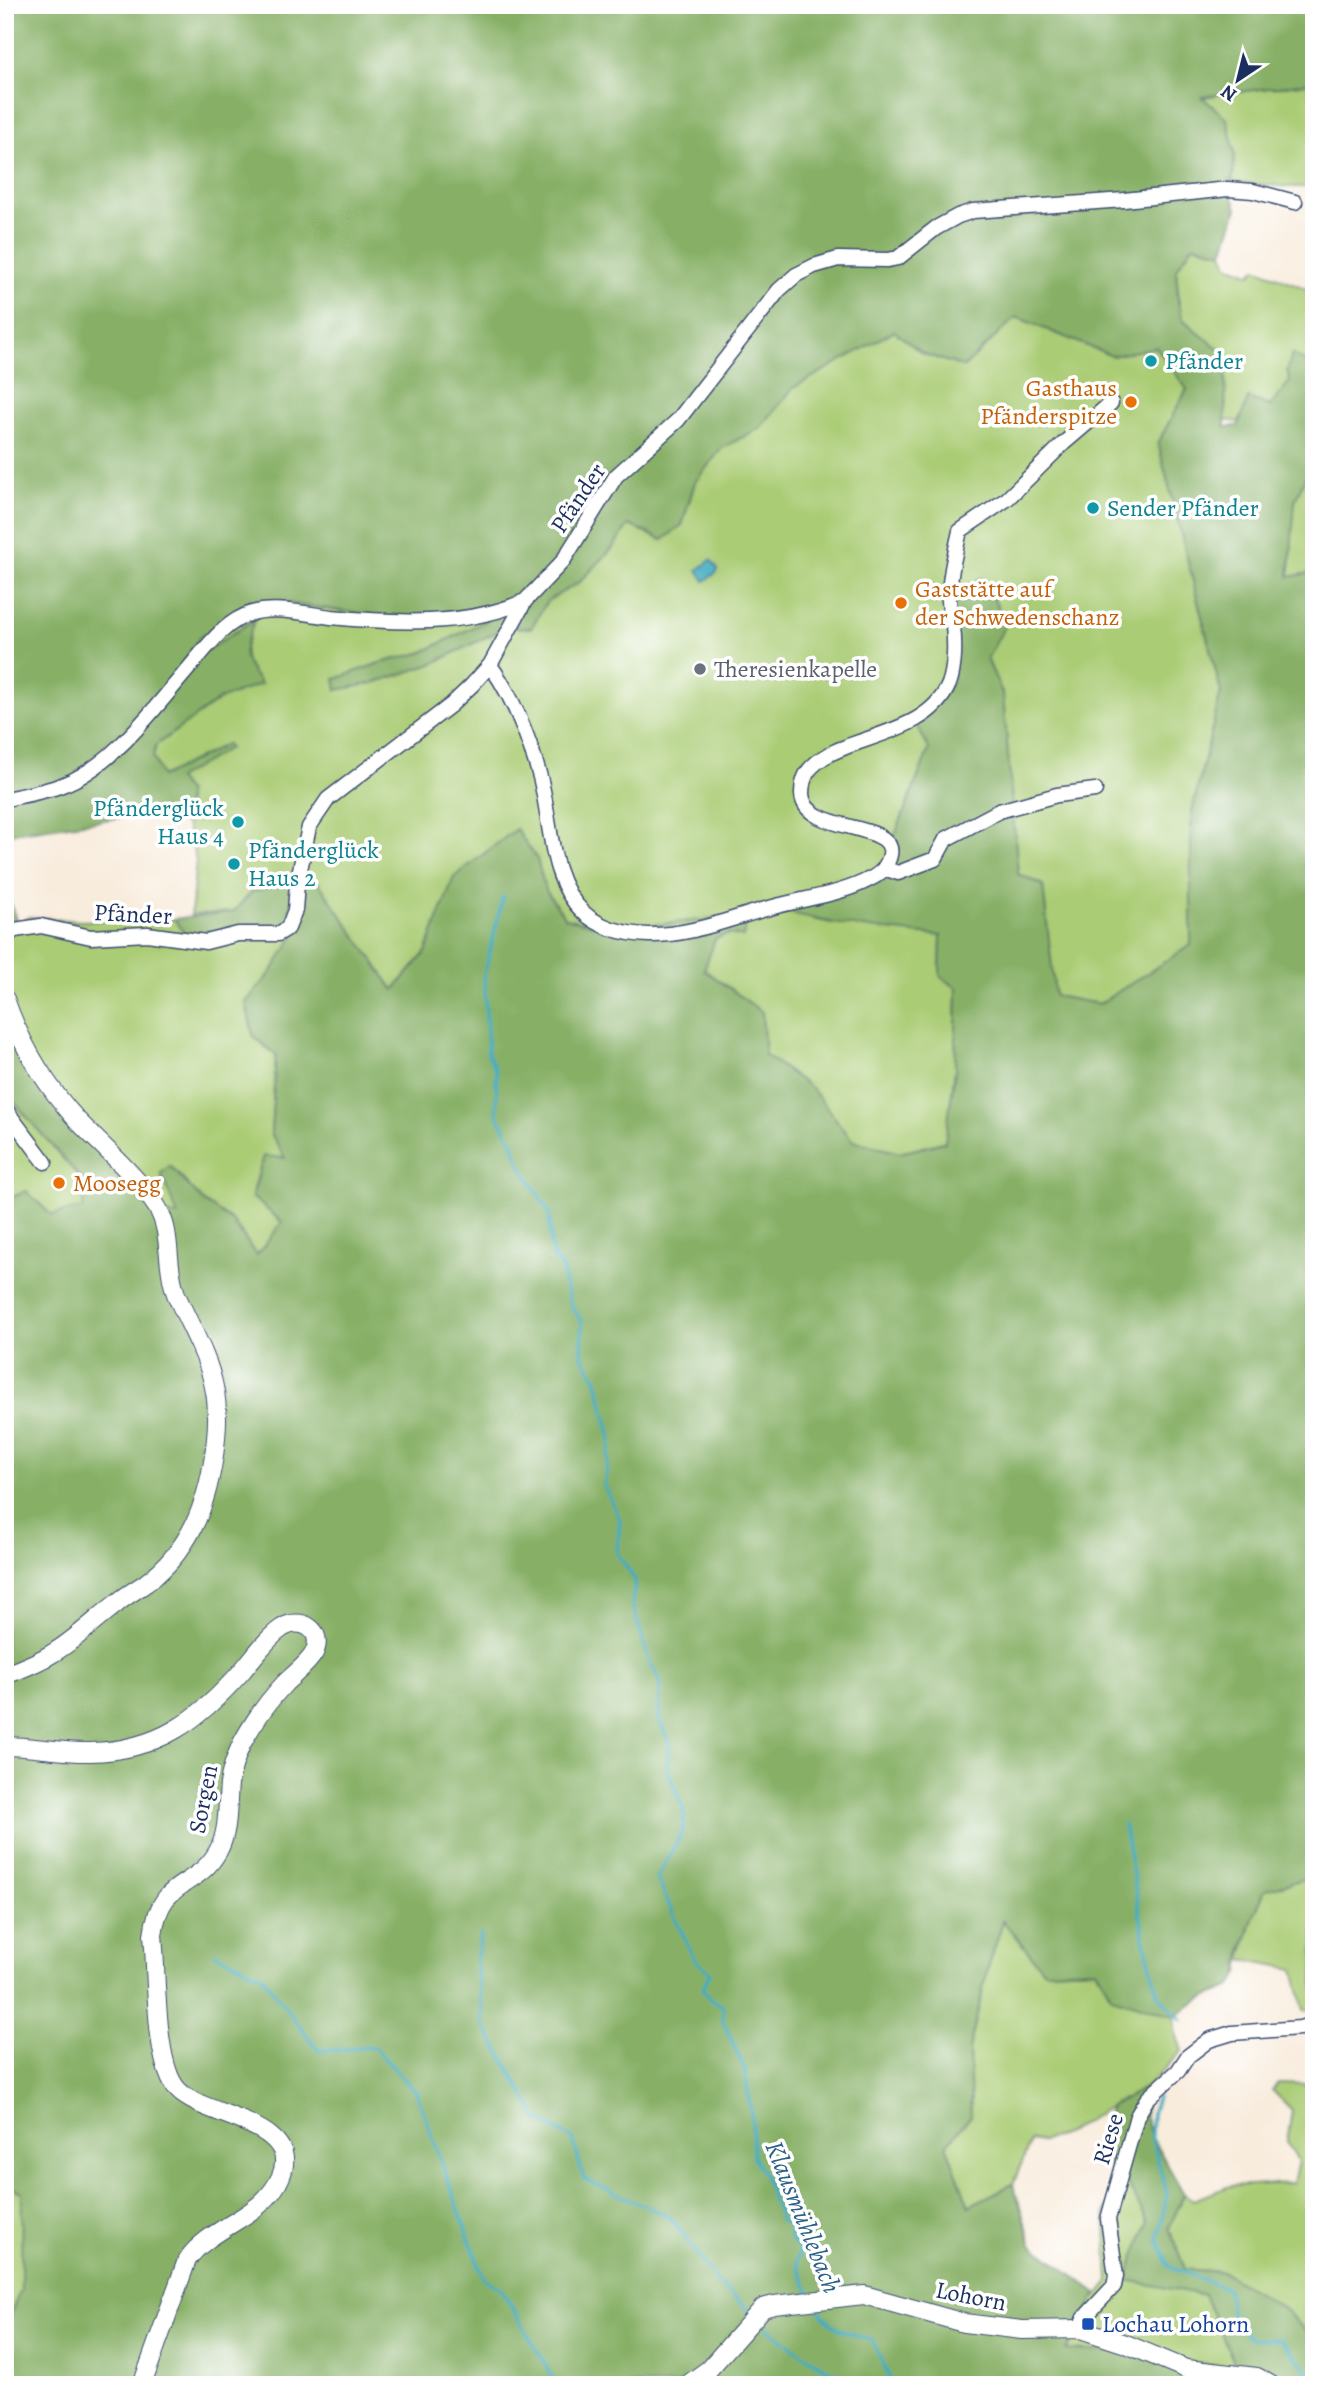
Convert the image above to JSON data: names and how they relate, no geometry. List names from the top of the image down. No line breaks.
{"streets":{"street":["Pfänder","Sorgen","Riese","Lohorn"]},"crossings":[["Riese","Lohorn"]],"water":["Klausmühlebach"],"places":{"other":["Pfänder","Gasthaus Pfänderspitze","Sender Pfänder","Gaststätte auf der Schwedenschanz","Theresienkapelle","Pfänderglück Haus 4","Pfänderglück Haus 2","Moosegg"],"transit":["Lochau Lohorn"]},"north":"bottom left"}
